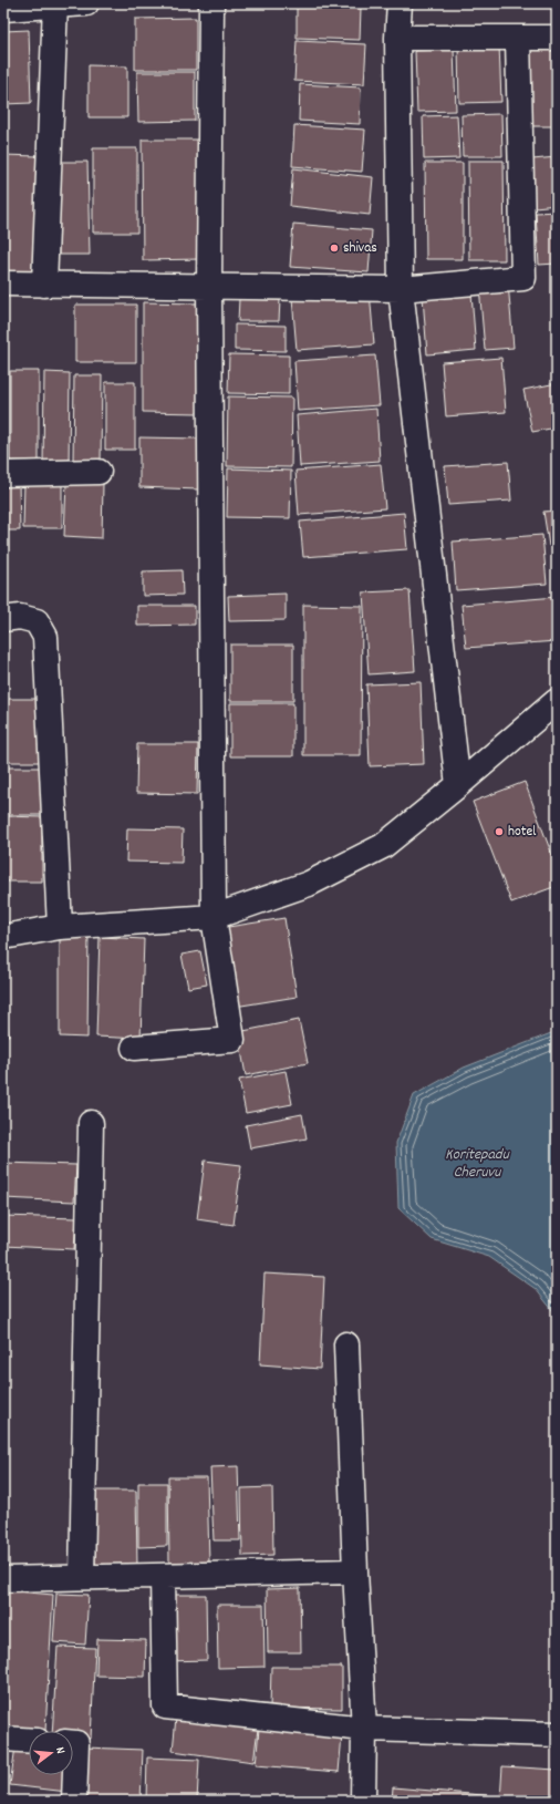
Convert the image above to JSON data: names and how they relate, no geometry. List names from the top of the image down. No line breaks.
{"water":["Koritepadu Cheruvu"],"places":["shivas","hotel"],"north":"right"}
